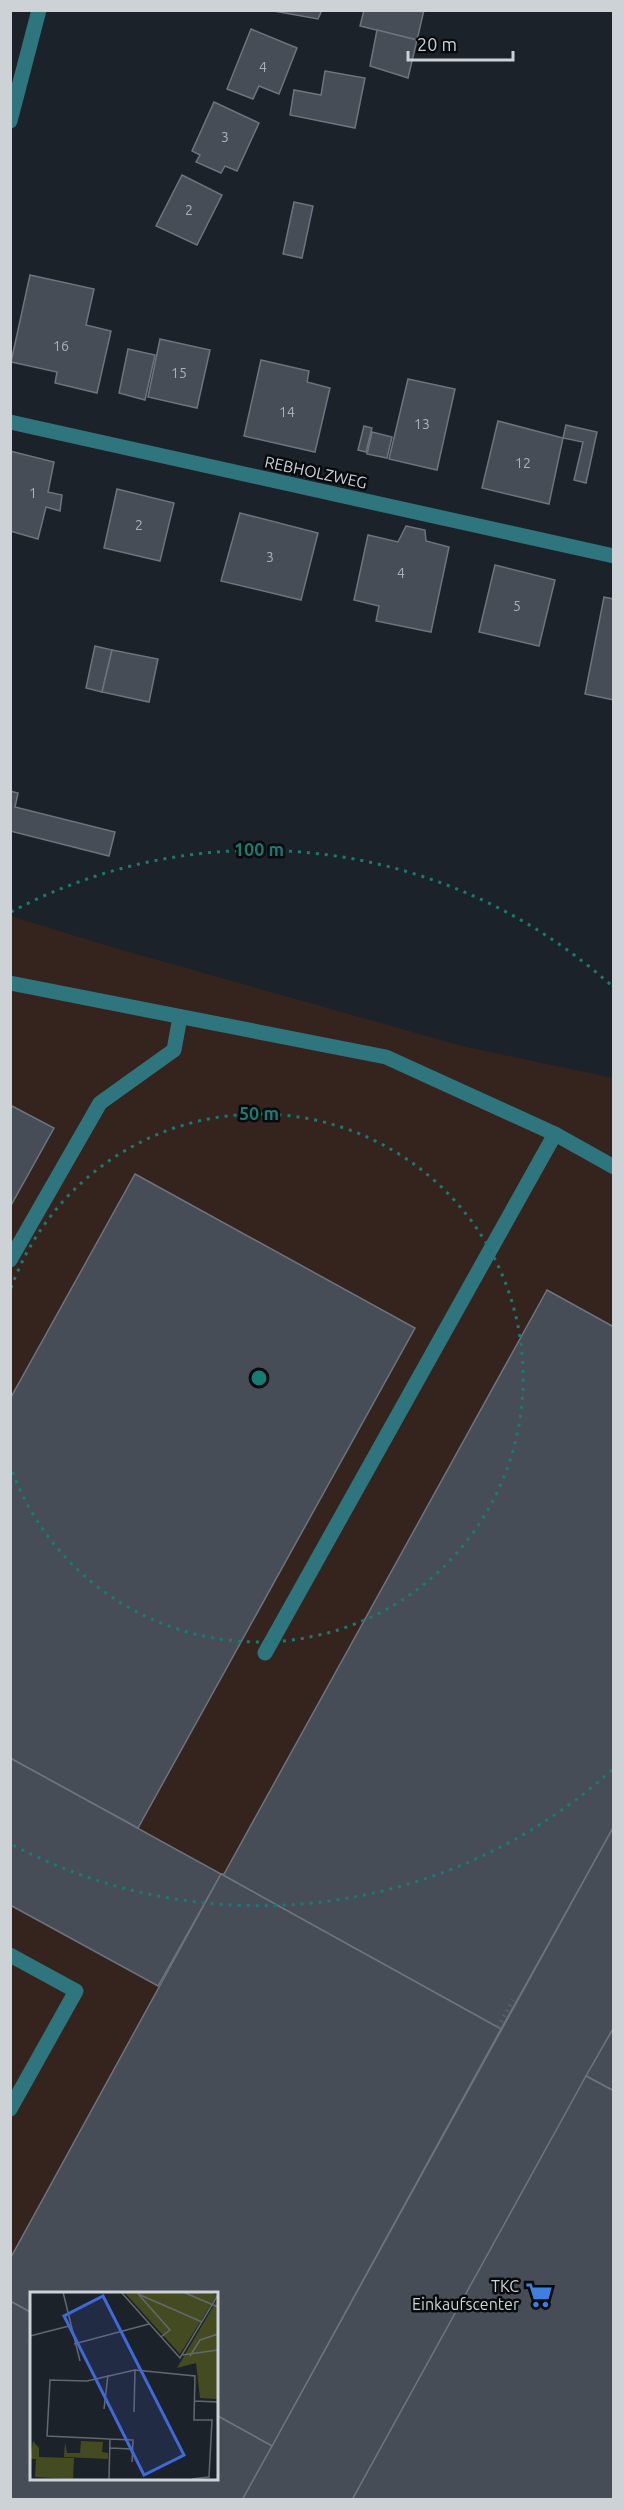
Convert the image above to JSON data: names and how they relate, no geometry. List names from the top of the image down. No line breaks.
{"streets":{"street":["REBHOLZWEG"]},"places":{"supermarket":["TKC Einkaufscenter"]},"house_numbers":["4","3","2","16","15","14","13","12","1","2","3","4","5"],"scale_bar":"20 m","rings":["100 m","50 m"]}
